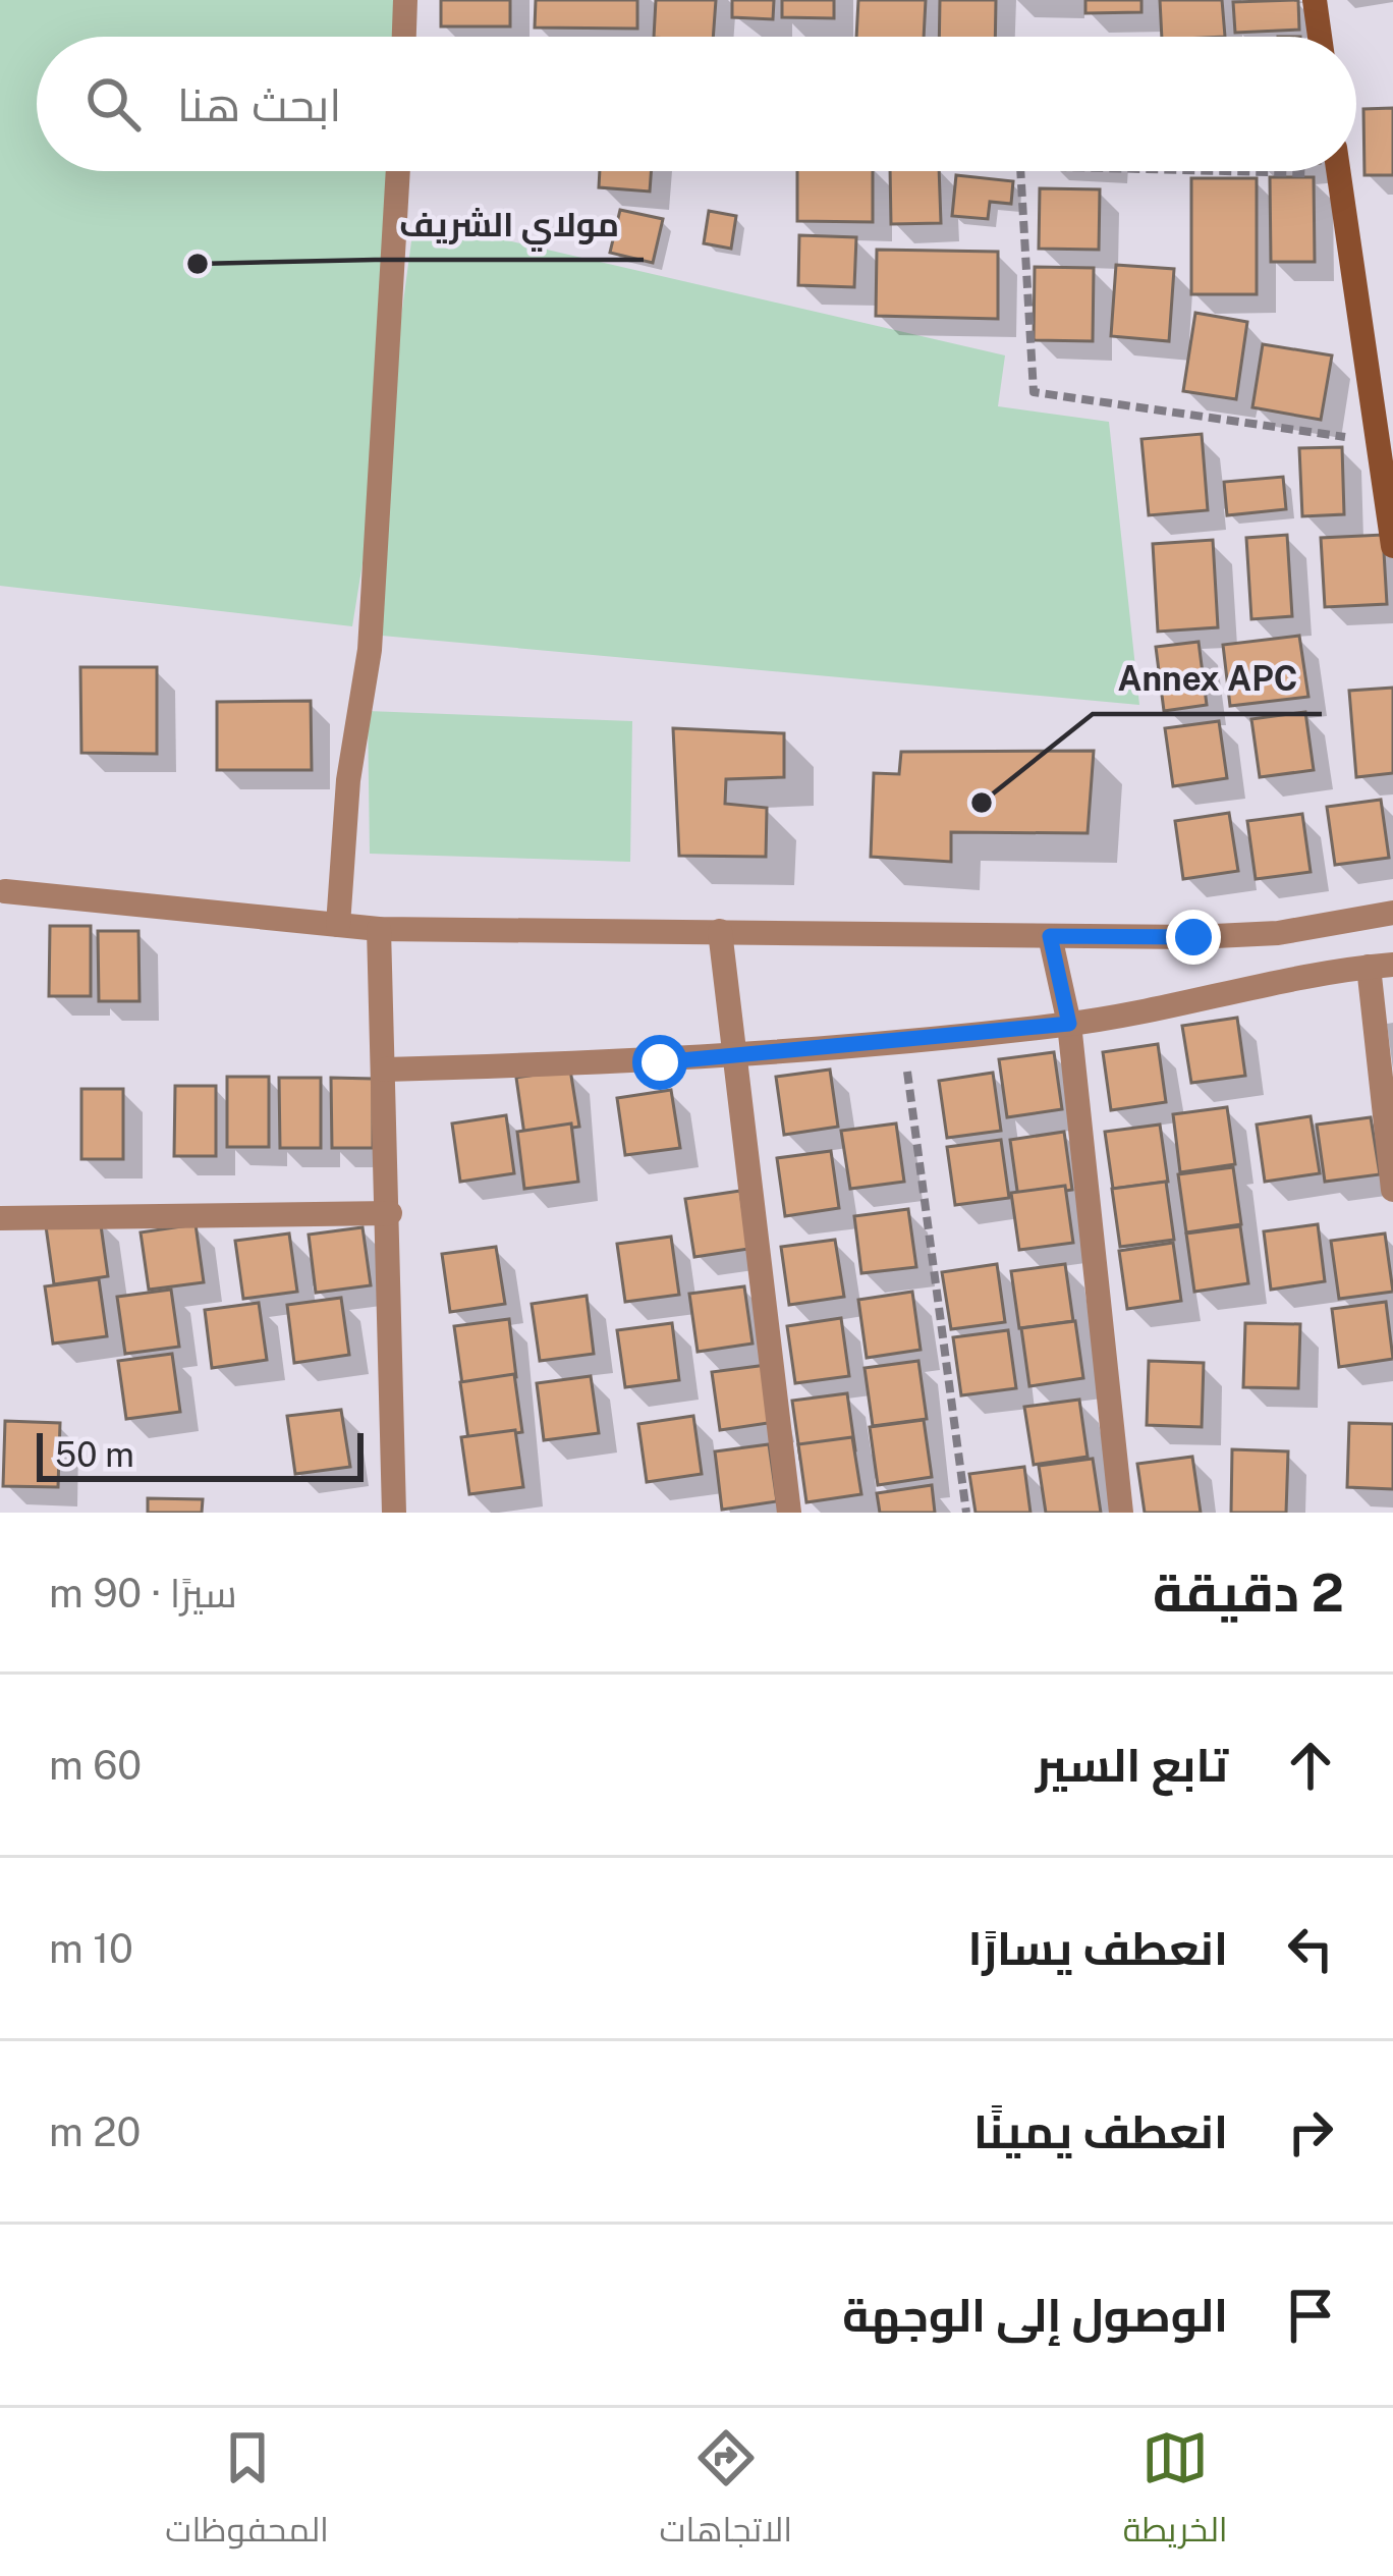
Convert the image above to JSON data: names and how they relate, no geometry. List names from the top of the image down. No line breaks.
{"places":["مولاي الشريف","Annex APC"],"scale_bar":"50 m","page":{"search":"ابحث هنا","scale":"50 m","heading":["2 دقيقة","سيرًا · 90 m"],"list":[["تابع السير","60 m"],["انعطف يسارًا","10 m"],["انعطف يمينًا","20 m"],"الوصول إلى الوجهة"],"nav":["الخريطة","الاتجاهات","المحفوظات"]}}
